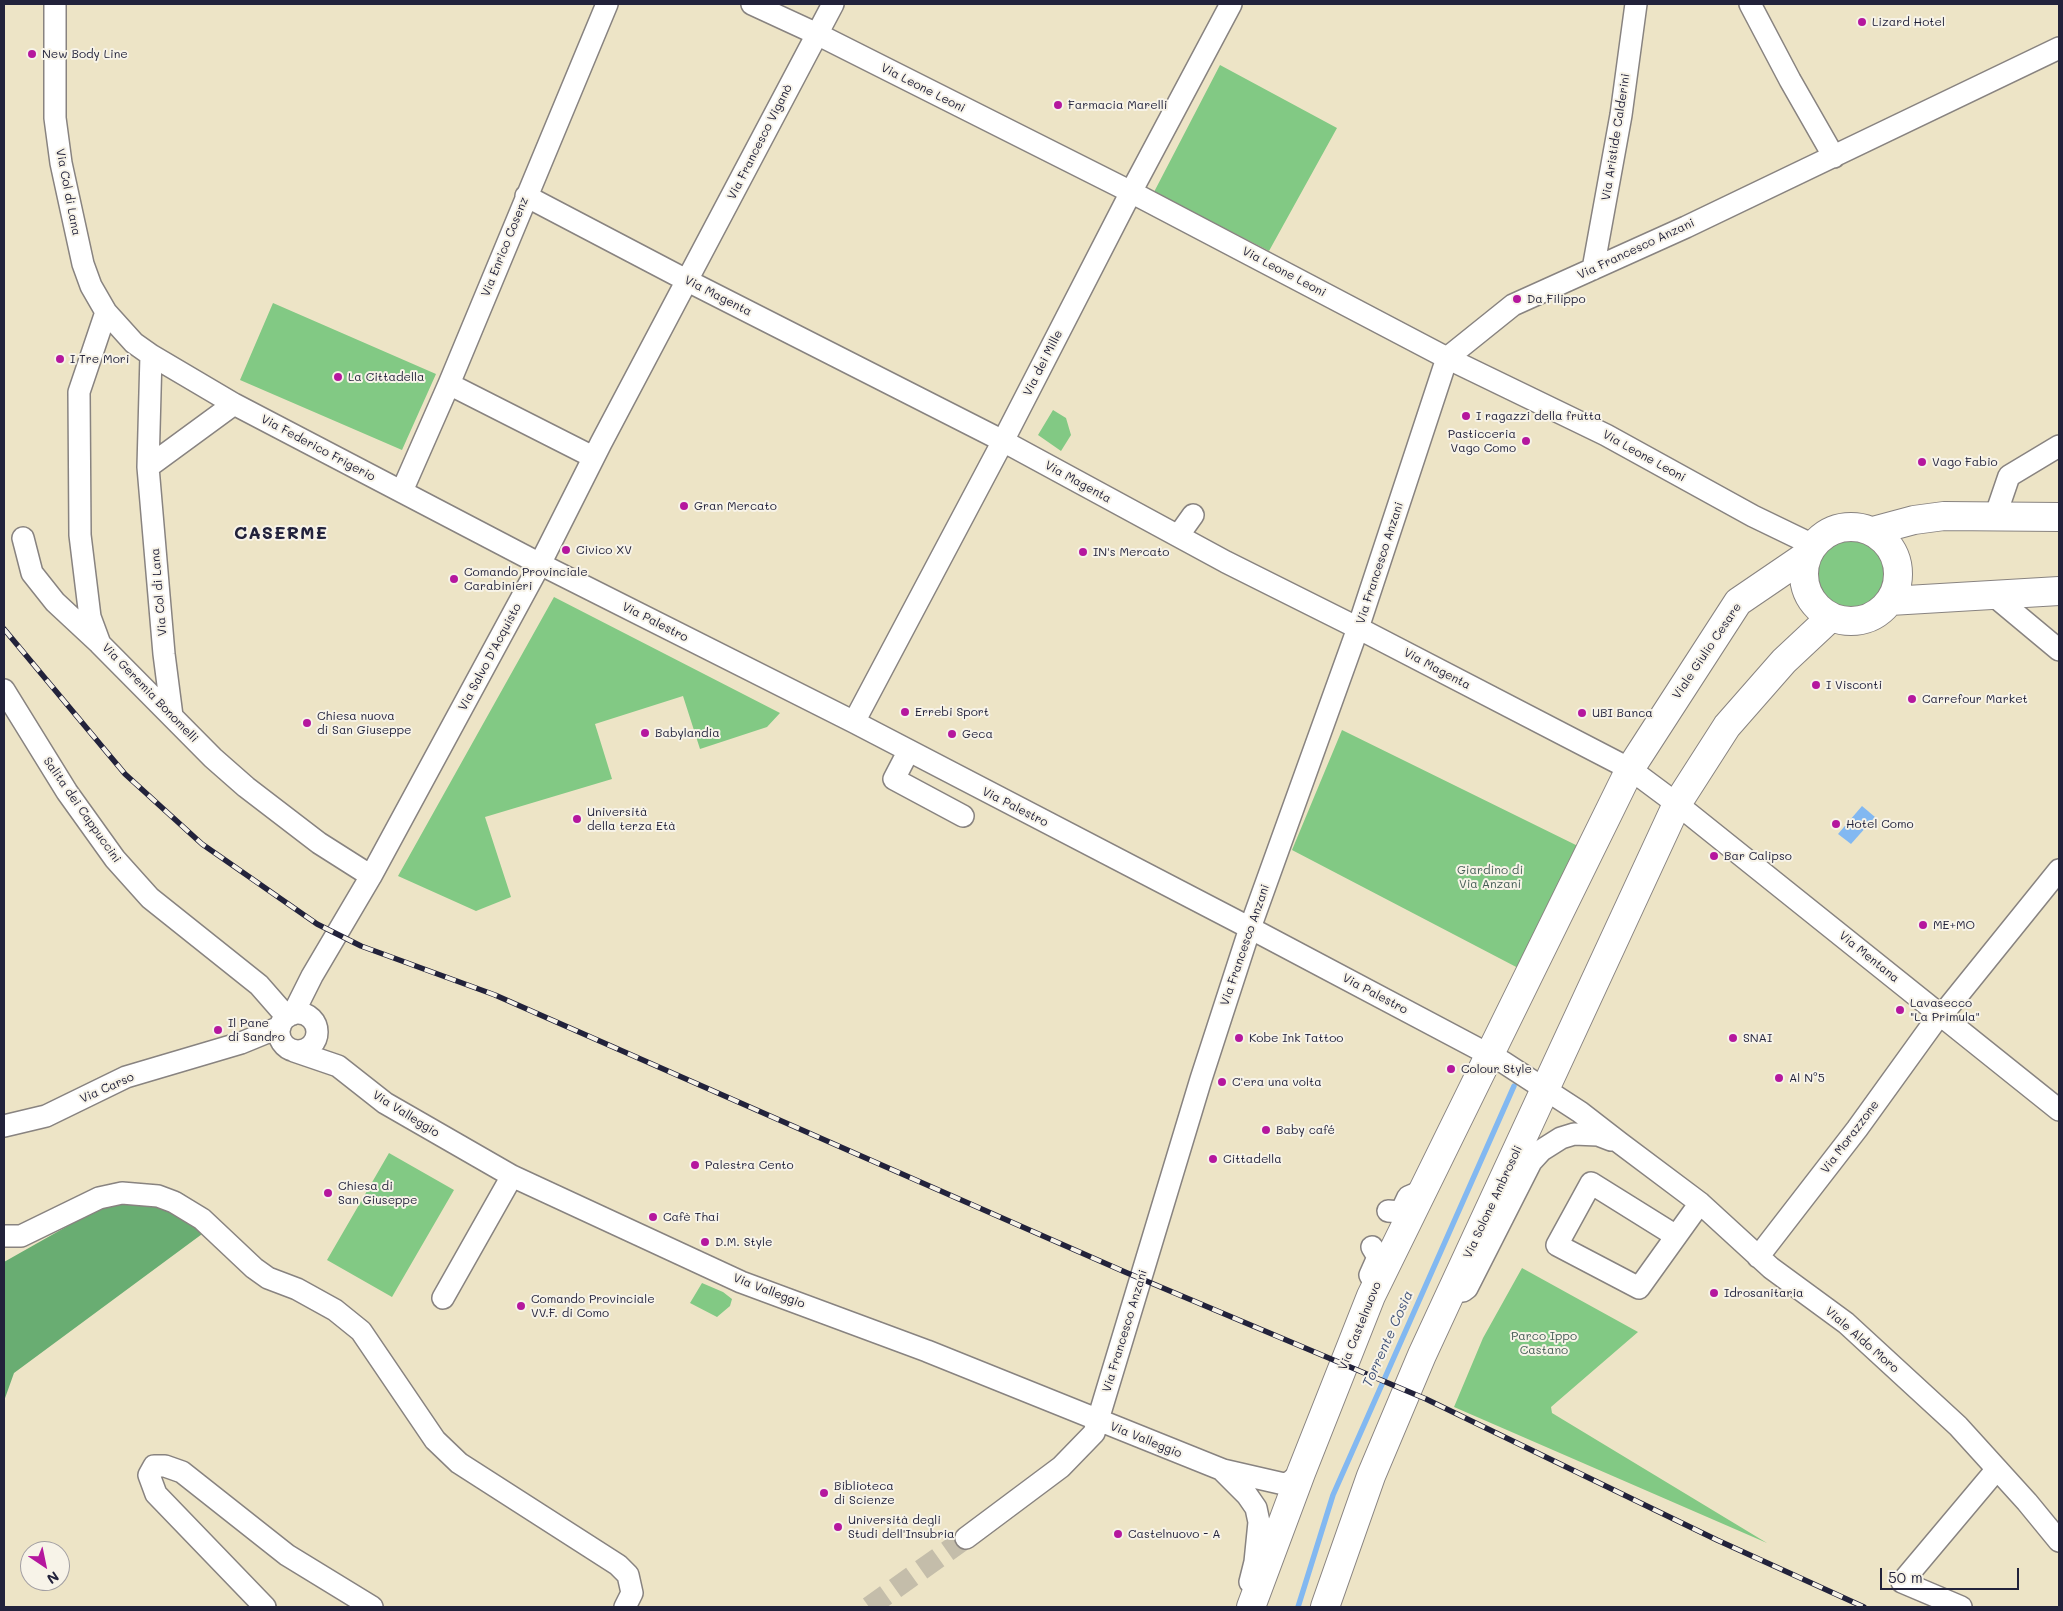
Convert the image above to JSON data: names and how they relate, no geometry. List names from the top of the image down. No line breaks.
{"streets":{"main road":["Viale Giulio Cesare","Via Solone Ambrosoli","Via Castelnuovo"],"street":["Via Leone Leoni","Via Aristide Calderini","Via Francesco Viganò","Via Col di Lana","Via Enrico Cosenz","Via Francesco Anzani","Via Magenta","Via dei Mille","Via Federico Frigerio","Via Palestro","Via Salvo D'Acquisto","Via Geremia Bonomelli","Salita dei Cappuccini","Via Mentana","Via Carso","Via Valleggio","Via Morazzone","Viale Aldo Moro"]},"crossings":[["Via Leone Leoni","Via Francesco Viganò"],["Via Leone Leoni","Via Francesco Anzani"],["Via Leone Leoni","Via dei Mille"],["Via Leone Leoni","Viale Giulio Cesare"],["Via Aristide Calderini","Via Francesco Anzani"],["Via Francesco Viganò","Via Magenta"],["Via Francesco Viganò","Via Salvo D'Acquisto"],["Via Col di Lana","Via Federico Frigerio"],["Via Col di Lana","Via Geremia Bonomelli"],["Via Enrico Cosenz","Via Magenta"],["Via Enrico Cosenz","Via Federico Frigerio"],["Via Francesco Anzani","Via Magenta"],["Via Francesco Anzani","Via Palestro"],["Via Francesco Anzani","Via Valleggio"],["Via Magenta","Via dei Mille"],["Via Magenta","Viale Giulio Cesare"],["Via Magenta","Via Salvo D'Acquisto"],["Via dei Mille","Via Palestro"],["Via Federico Frigerio","Via Palestro"],["Via Federico Frigerio","Via Salvo D'Acquisto"],["Via Palestro","Via Salvo D'Acquisto"],["Via Palestro","Via Solone Ambrosoli"],["Via Palestro","Via Castelnuovo"],["Via Palestro","Viale Aldo Moro"],["Via Salvo D'Acquisto","Via Geremia Bonomelli"],["Via Salvo D'Acquisto","Salita dei Cappuccini"],["Via Salvo D'Acquisto","Via Carso"],["Via Salvo D'Acquisto","Via Valleggio"],["Salita dei Cappuccini","Via Carso"],["Salita dei Cappuccini","Via Valleggio"],["Via Mentana","Via Morazzone"],["Via Mentana","Via Solone Ambrosoli"],["Via Carso","Via Valleggio"],["Via Valleggio","Via Castelnuovo"],["Via Morazzone","Viale Aldo Moro"],["Via Solone Ambrosoli","Viale Aldo Moro"]],"districts":["CASERME"],"water":["Torrente Cosia"],"parks":["Giardino di Via Anzani","Parco Ippo Castano"],"places":["Lizard Hotel","New Body Line","Farmacia Marelli","Da Filippo","I Tre Mori","La Cittadella","I ragazzi della frutta","Pasticceria Vago Como","Vago Fabio","Gran Mercato","Civico XV","IN's Mercato","Comando Provinciale Carabinieri","I Visconti","Carrefour Market","Errebi Sport","UBI Banca","Chiesa nuova di San Giuseppe","Babylandia","Geca","Università della terza Età","Hotel Como","Bar Calipso","ME+MO","Lavasecco \"La Primula\"","Il Pane di Sandro","Kobe Ink Tattoo","SNAI","Colour Style","Al N°5","C'era una volta","Baby café","Cittadella","Palestra Cento","Chiesa di San Giuseppe","Cafè Thai","D.M. Style","Idrosanitaria","Comando Provinciale VV.F. di Como","Biblioteca di Scienze","Università degli Studi dell'Insubria","Castelnuovo - A"],"scale_bar":"50 m","north":"bottom right"}
